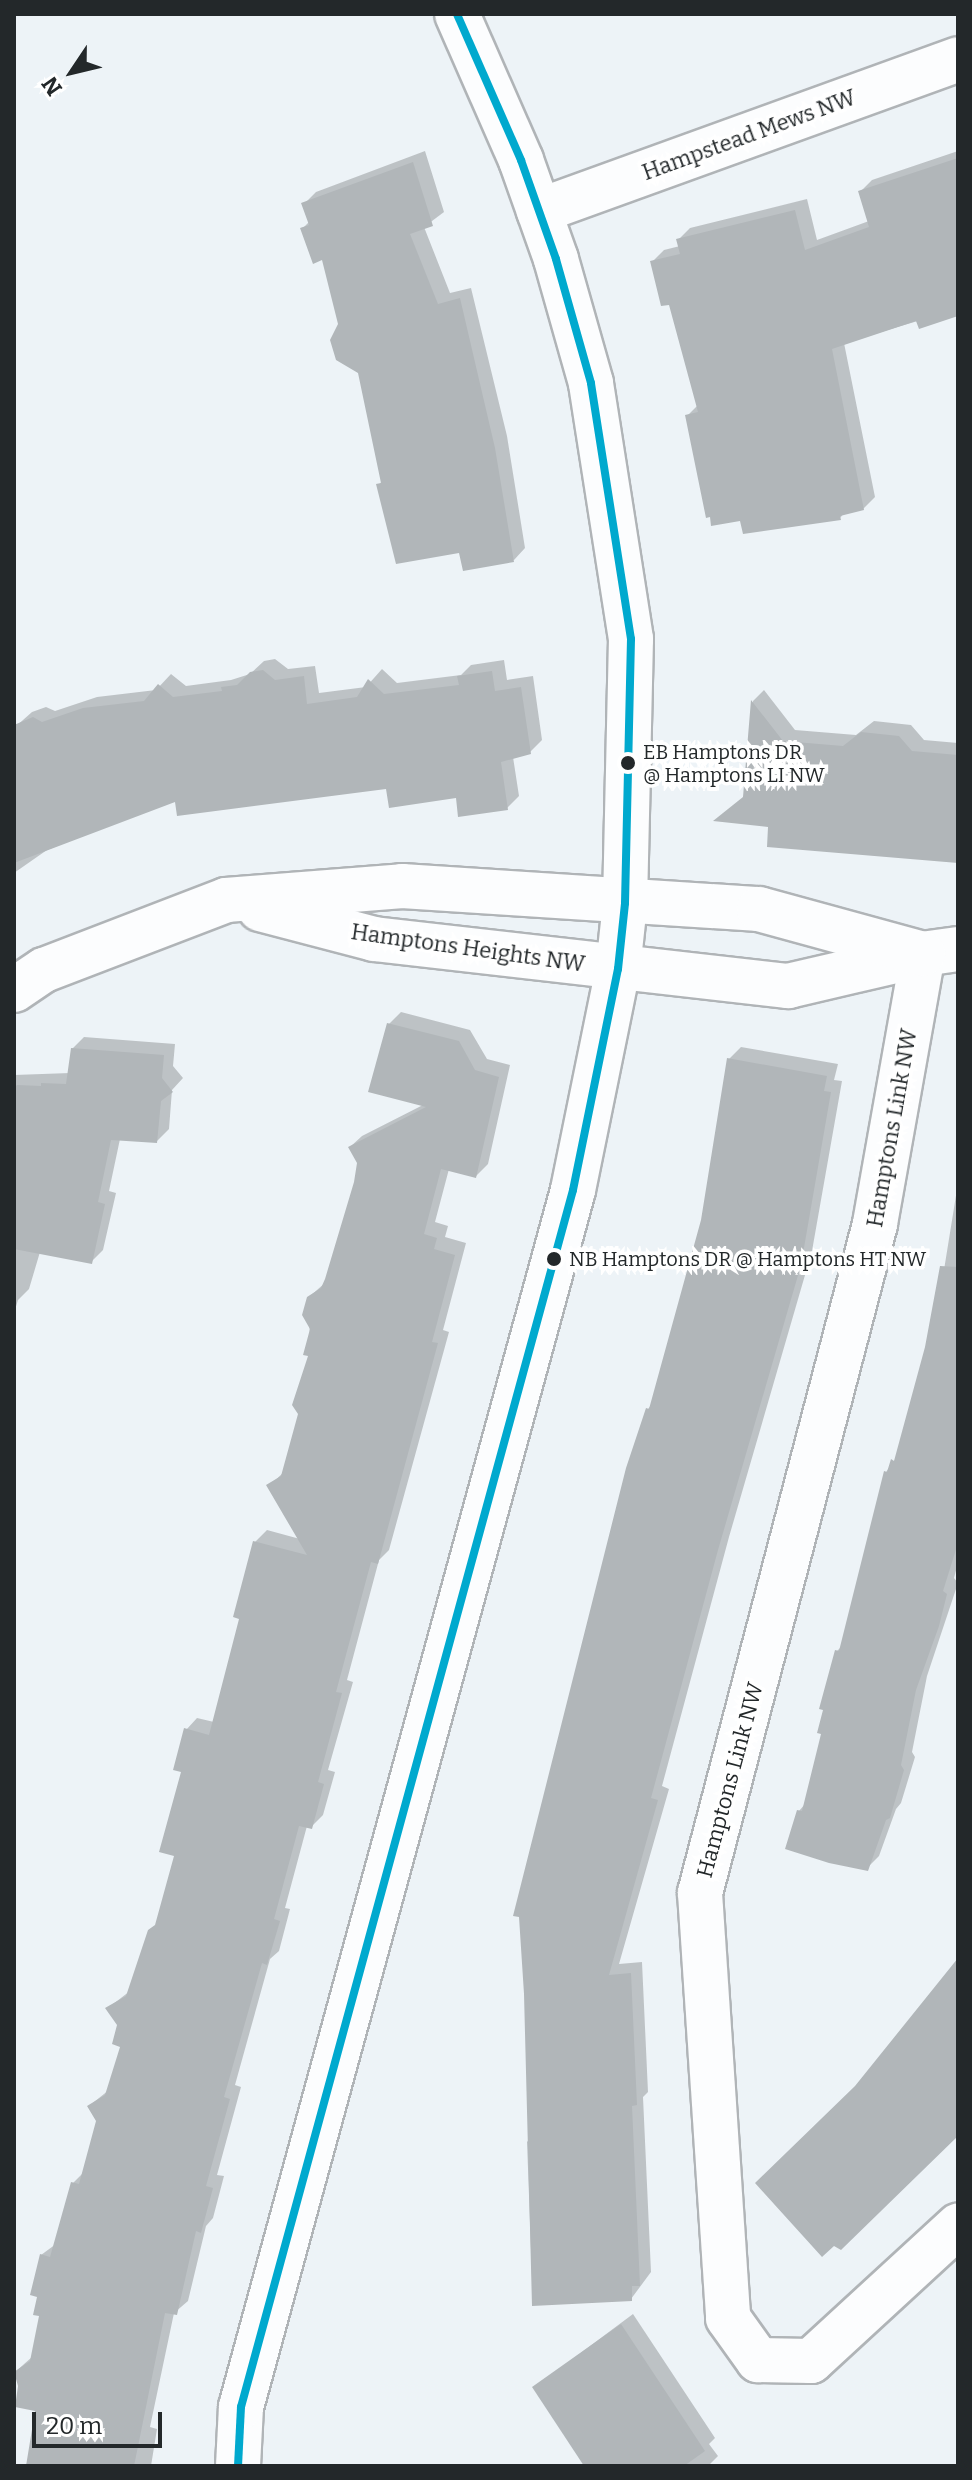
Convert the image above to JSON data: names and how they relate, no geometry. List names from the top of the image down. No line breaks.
{"streets":{"street":["Hampstead Mews NW","Hamptons Heights NW","Hamptons Link NW"]},"places":["EB Hamptons DR @ Hamptons LI NW","NB Hamptons DR @ Hamptons HT NW"],"scale_bar":"20 m","north":"bottom left"}
